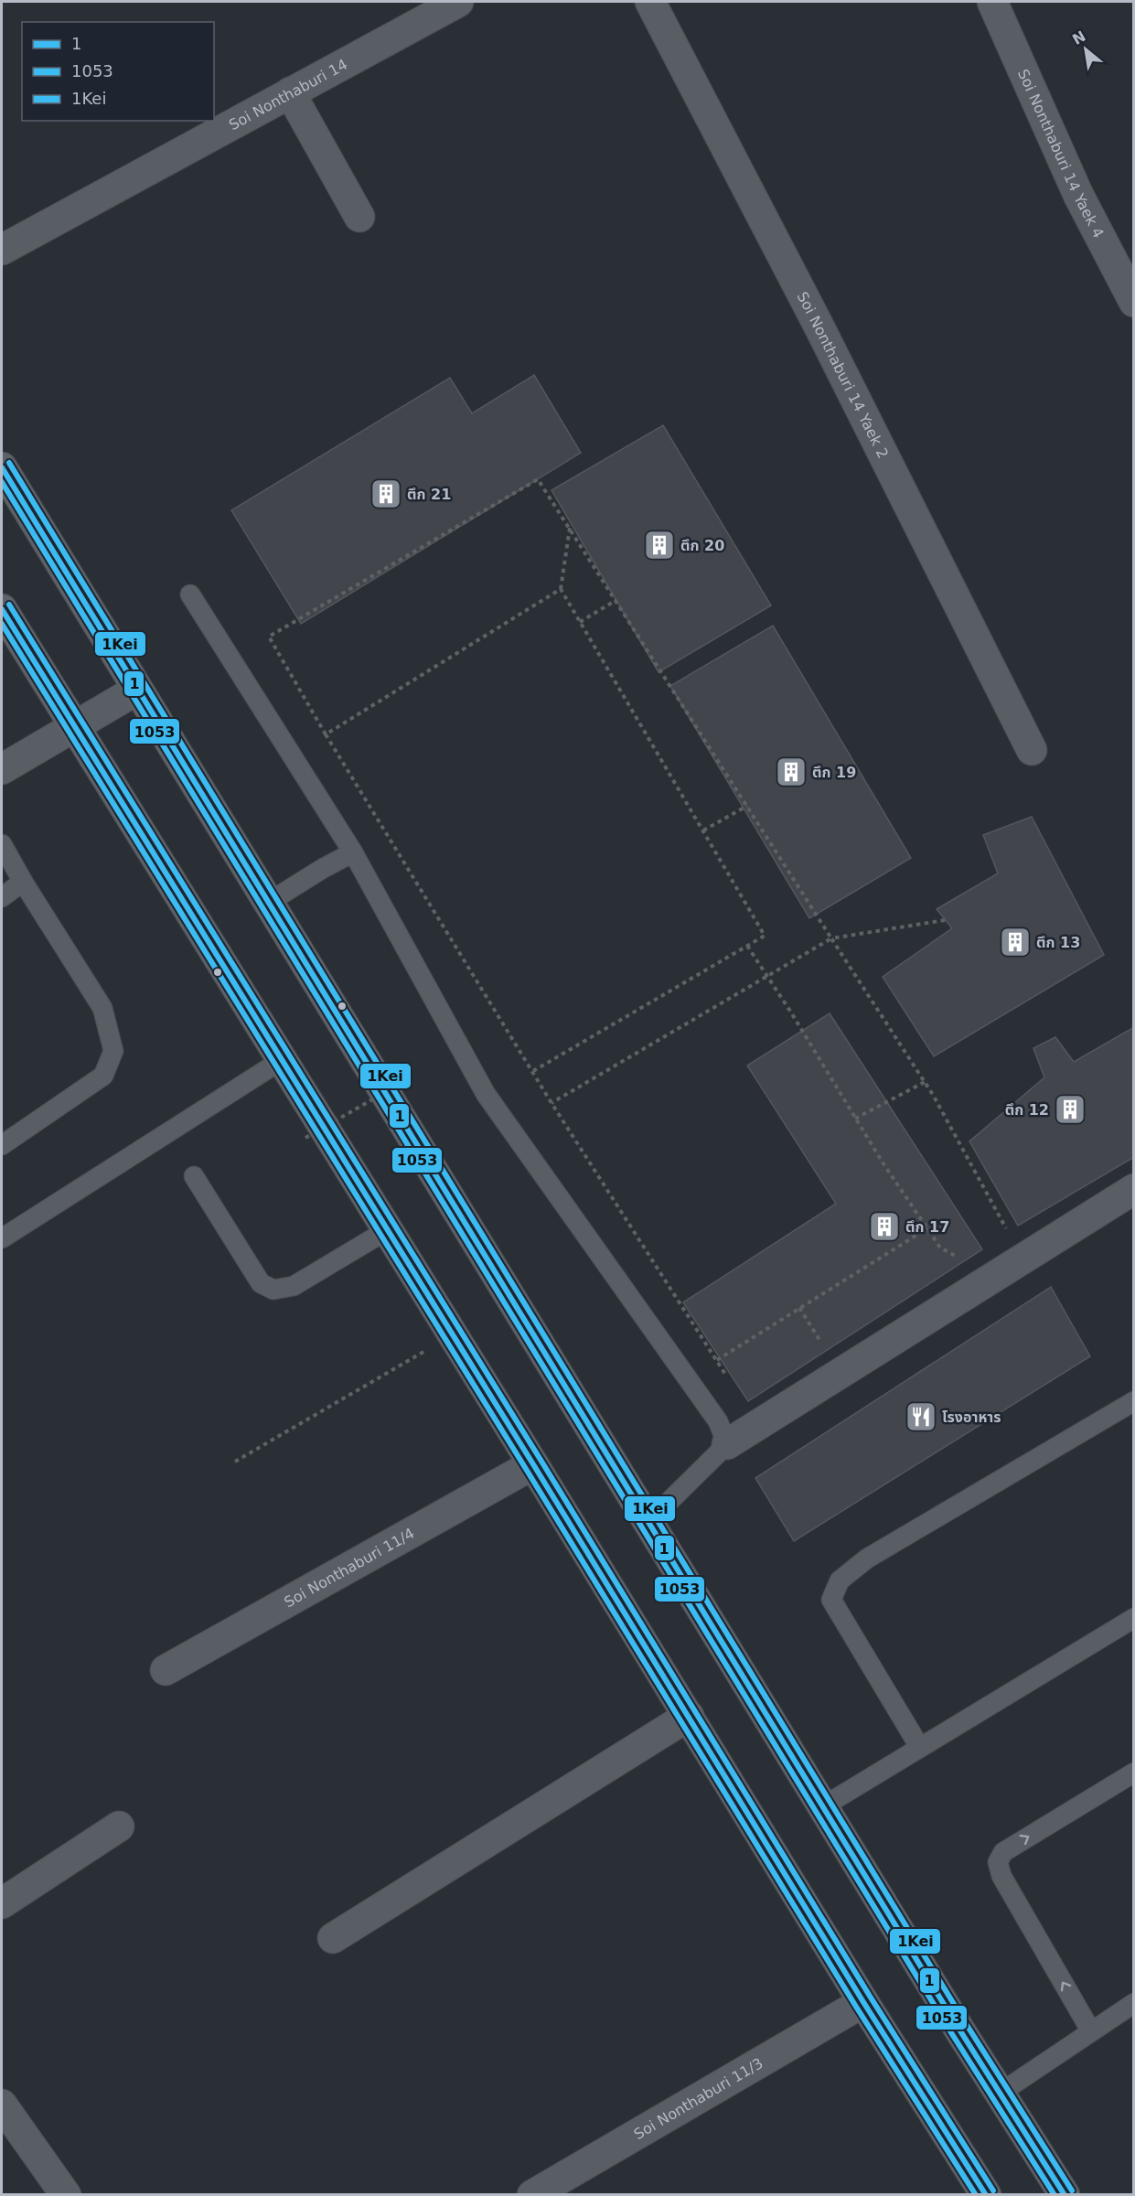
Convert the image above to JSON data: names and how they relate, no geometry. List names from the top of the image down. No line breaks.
{"streets":{"street":["Soi Nonthaburi 14","Soi Nonthaburi 14 Yaek 4","Soi Nonthaburi 14 Yaek 2","Soi Nonthaburi 11/4","Soi Nonthaburi 11/3"]},"places":{"building":["ตึก 21","ตึก 20","ตึก 19","ตึก 13","ตึก 12","ตึก 17"],"restaurant":["โรงอาหาร"]},"lines":["transit line 1Kei","transit line 1","transit line 1053"],"legend":["1","1053","1Kei"],"north":"top left"}
